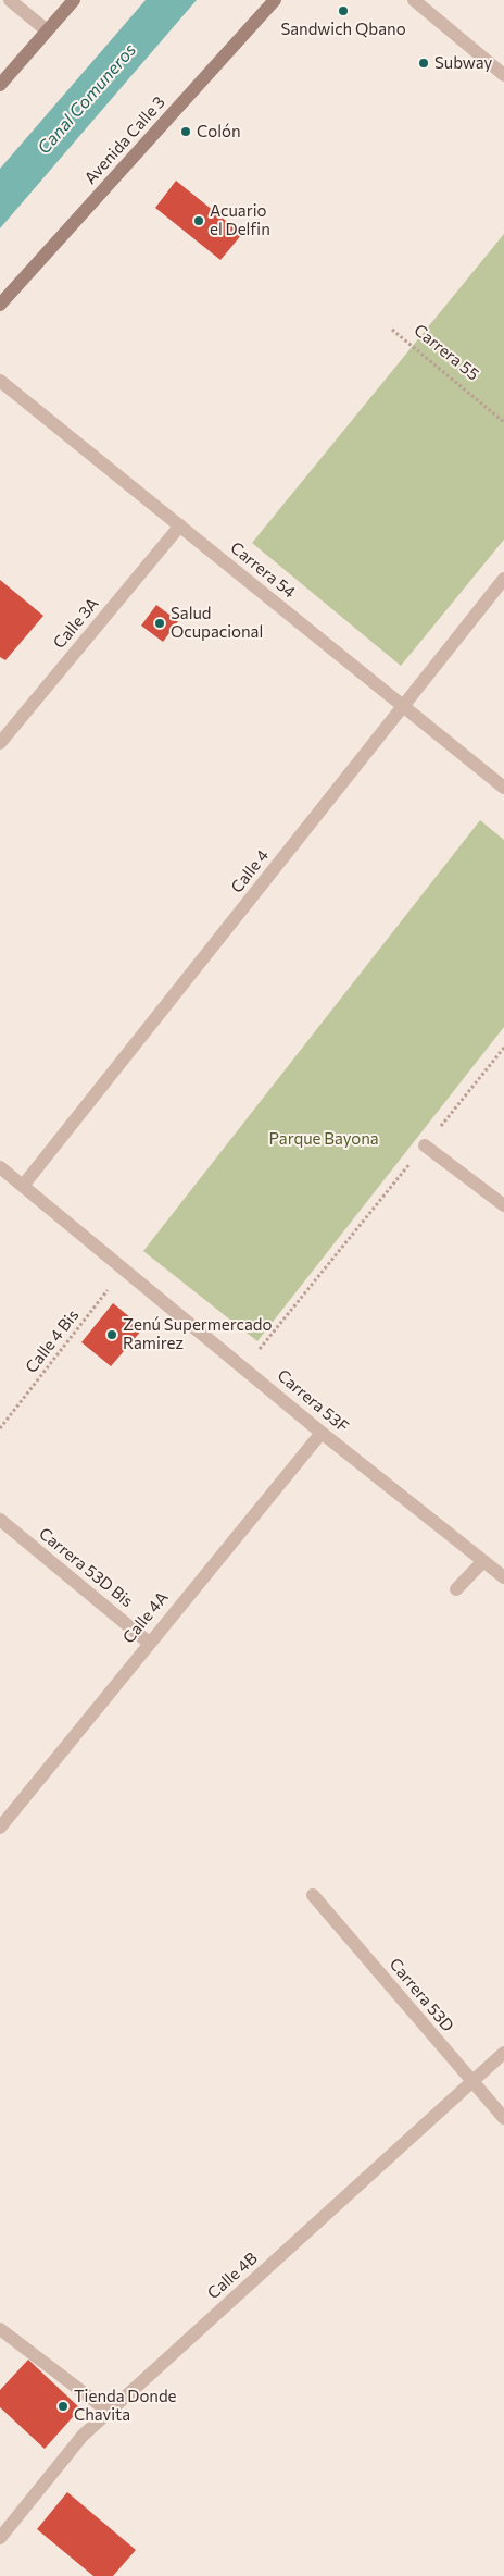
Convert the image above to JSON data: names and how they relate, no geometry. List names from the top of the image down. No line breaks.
{"streets":{"main road":["Avenida Calle 3"],"street":["Carrera 54","Calle 3A","Calle 4","Carrera 53F","Carrera 53D Bis","Calle 4A","Carrera 53D","Calle 4B"],"path":["Carrera 55","Calle 4 Bis"]},"crossings":[["Carrera 54","Calle 3A"],["Carrera 54","Calle 4"],["Calle 4","Carrera 53F"],["Calle 4 Bis","Carrera 53F"],["Carrera 53F","Calle 4A"],["Carrera 53D Bis","Calle 4A"],["Carrera 53D","Calle 4B"]],"water":["Canal Comuneros"],"parks":["Parque Bayona"],"places":["Sandwich Qbano","Subway","Colón","Acuario el Delfin","Salud Ocupacional","Zenú Supermercado Ramirez","Tienda Donde Chavita"]}
